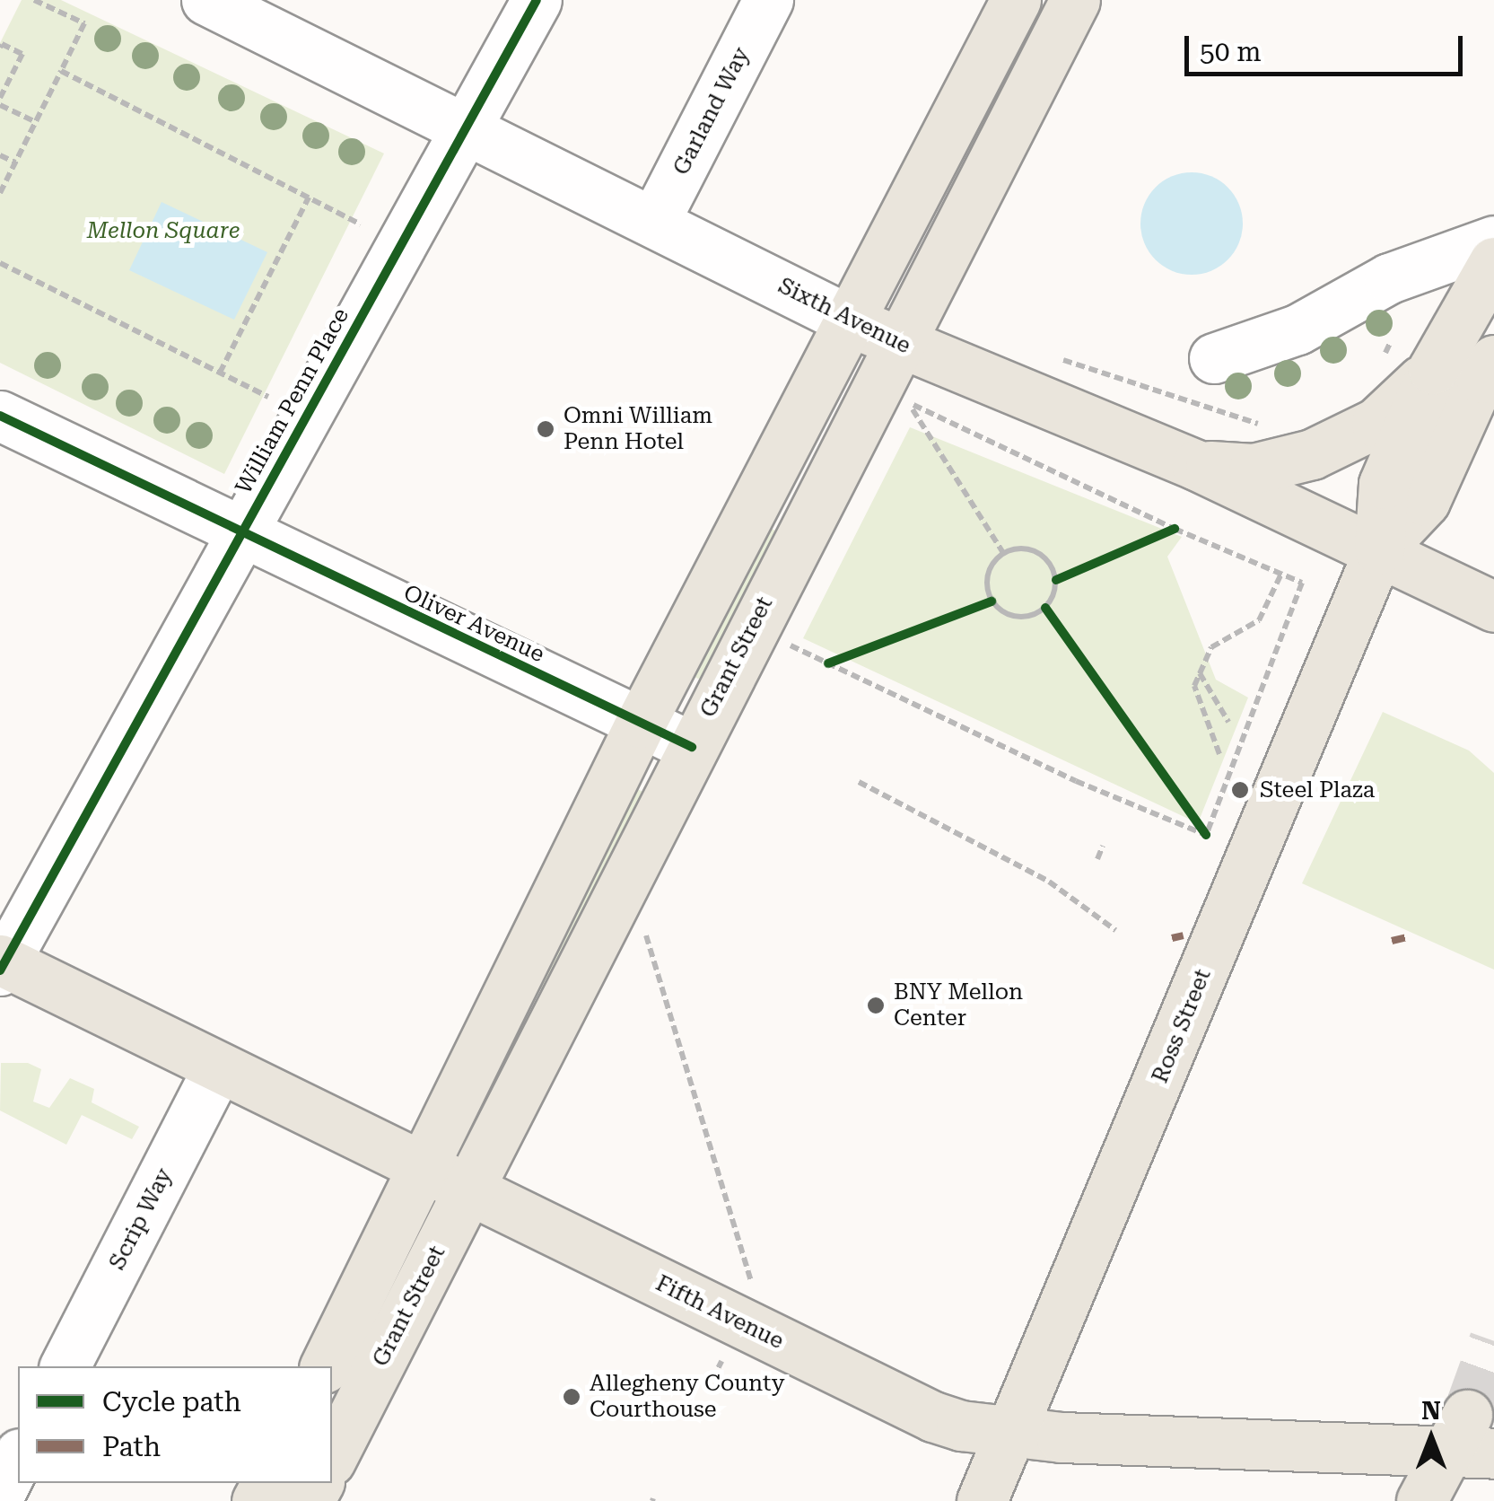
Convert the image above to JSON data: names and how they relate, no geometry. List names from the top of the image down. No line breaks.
{"streets":{"main road":["Sixth Avenue","Grant Street","Ross Street","Fifth Avenue"],"street":["Garland Way","William Penn Place","Oliver Avenue","Scrip Way"]},"crossings":[["Garland Way","Sixth Avenue"],["Sixth Avenue","William Penn Place"],["Sixth Avenue","Grant Street"],["Sixth Avenue","Ross Street"],["William Penn Place","Oliver Avenue"],["William Penn Place","Fifth Avenue"],["Oliver Avenue","Grant Street"],["Grant Street","Fifth Avenue"],["Ross Street","Fifth Avenue"],["Scrip Way","Fifth Avenue"]],"parks":["Mellon Square"],"places":["Omni William Penn Hotel","Steel Plaza","BNY Mellon Center","Allegheny County Courthouse"],"legend":["Cycle path","Path"],"scale_bar":"50 m","north":"top"}
